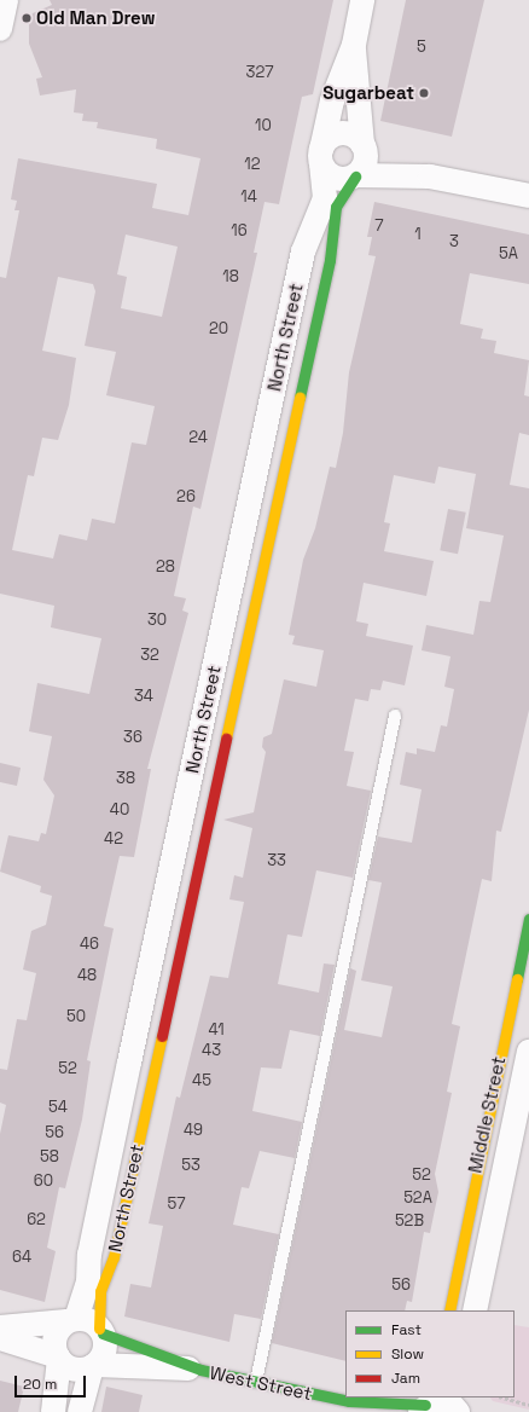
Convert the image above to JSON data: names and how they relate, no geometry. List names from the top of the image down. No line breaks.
{"streets":{"street":["North Street","Middle Street","West Street"]},"crossings":[["North Street","West Street"]],"places":["Old Man Drew","Sugarbeat"],"house_numbers":["5","327","10","12","14","7","16","1","3","5A","18","20","24","26","28","30","32","34","36","38","40","42","33","46","48","50","41","43","52","45","54","49","56","58","53","52","60","52A","57","62","52B","64","56"],"legend":["Fast","Slow","Jam"],"scale_bar":"20 m"}
